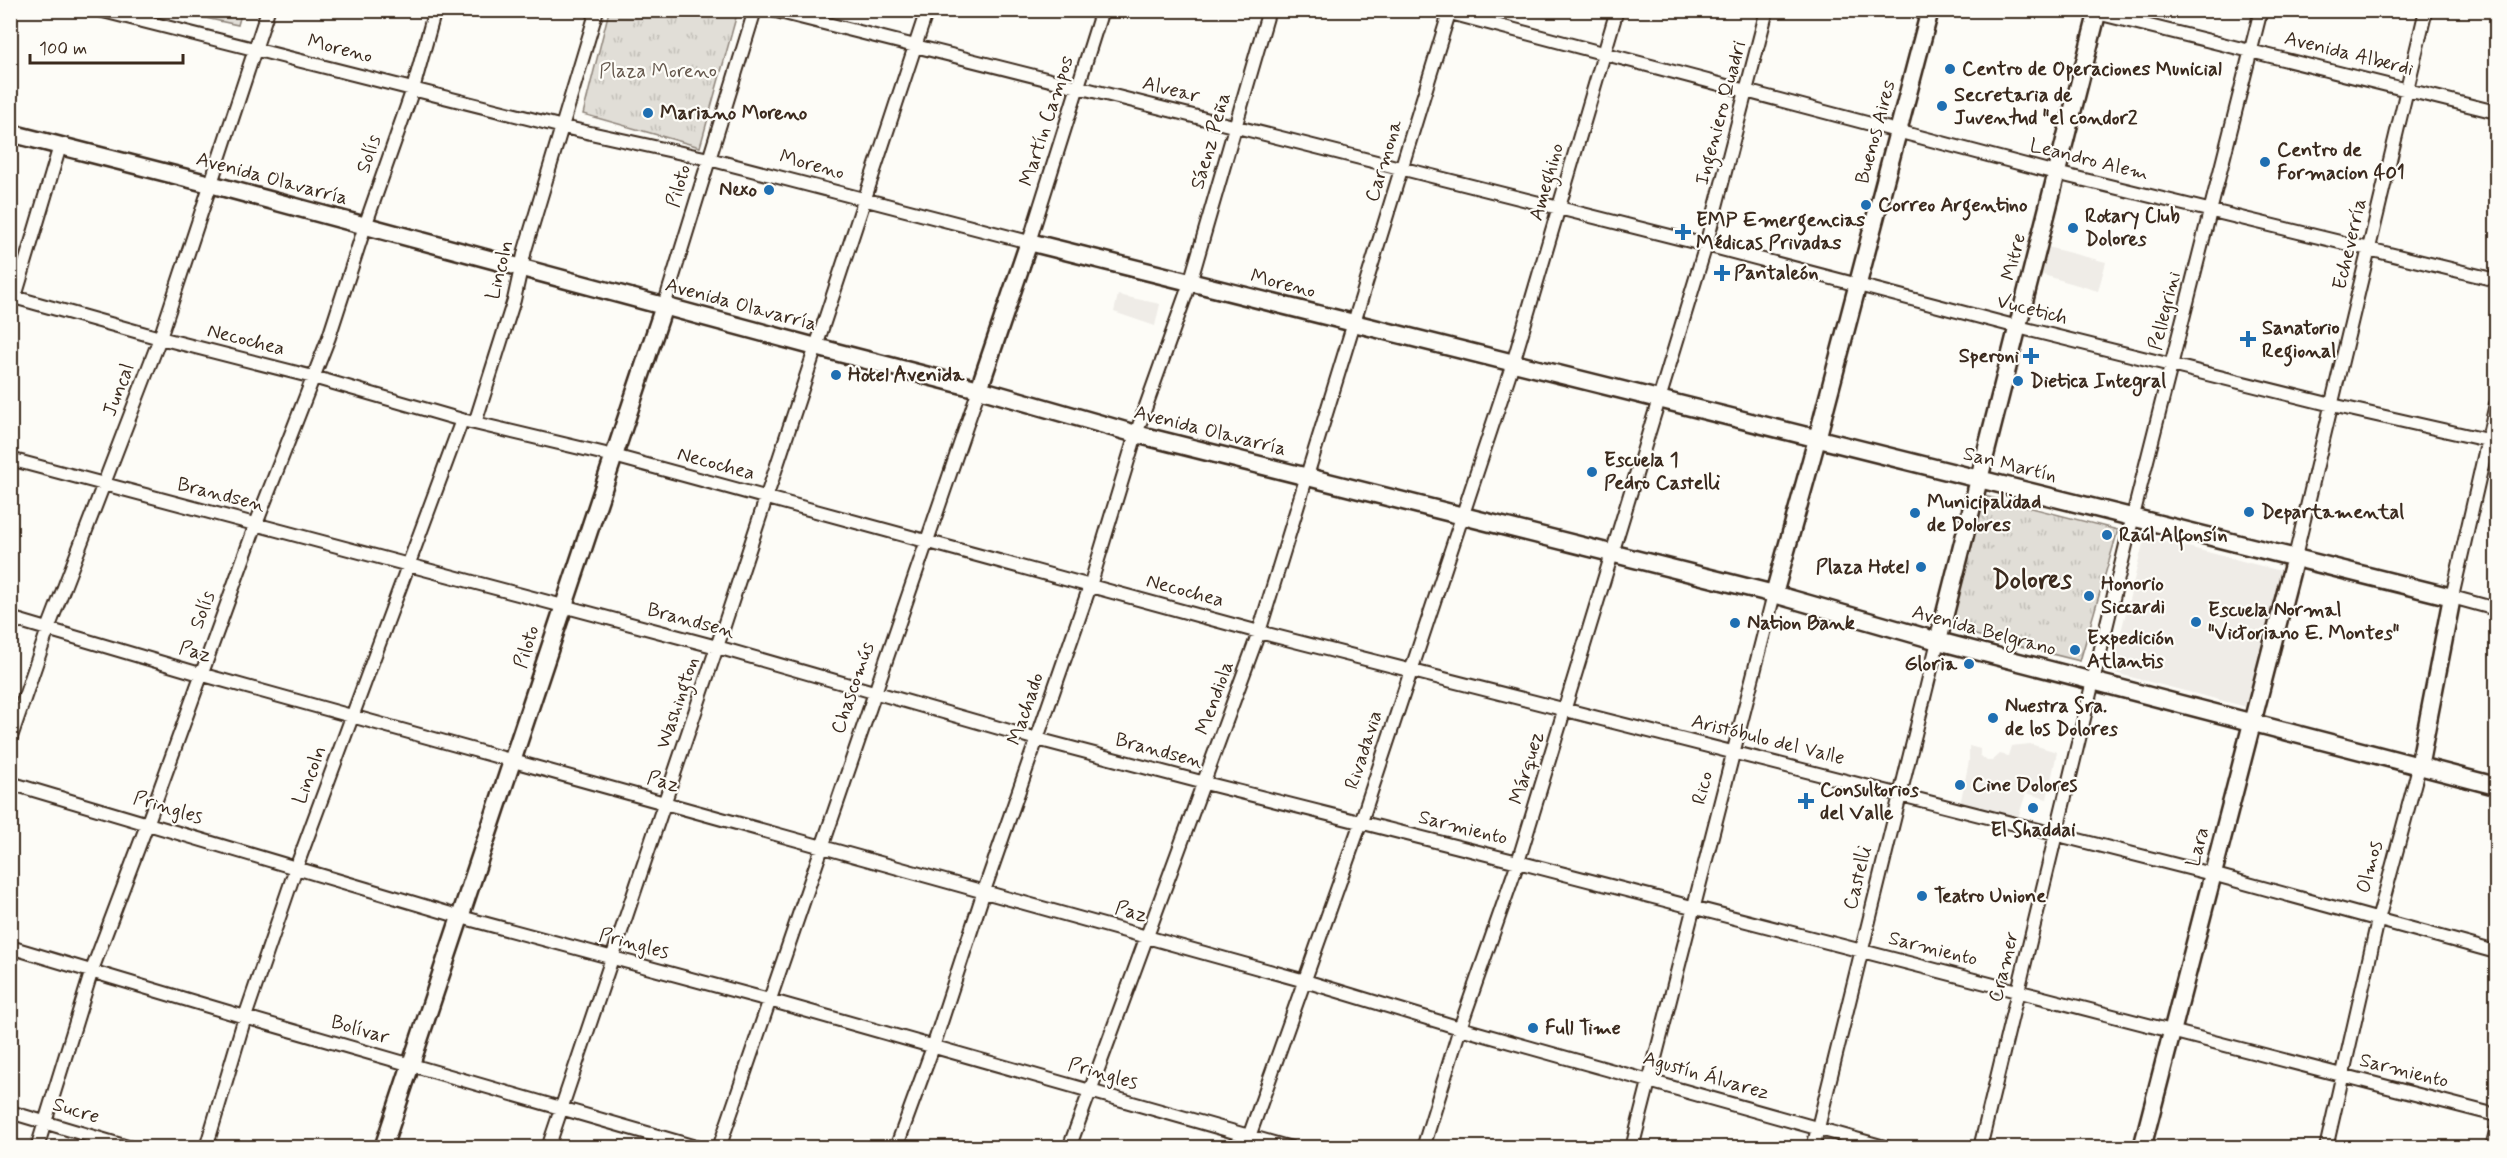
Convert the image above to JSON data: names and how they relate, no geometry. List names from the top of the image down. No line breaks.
{"streets":{"main road":["Moreno","Buenos Aires","Avenida Olavarría","Piloto","Mitre","San Martín","Avenida Belgrano","Chascomús","Rico","Lara","Olmos","Castelli"],"street":["Avenida Alberdi","Alvear","Ingeniero Quadri","Martín Campos","Sáenz Peña","Solís","Leandro Alem","Carmona","Ameghino","Echeverría","Lincoln","Vucetich","Pellegrini","Necochea","Juncal","Brandsen","Paz","Mendiola","Washington","Machado","Aristóbulo del Valle","Rivadavia","Márquez","Pringles","Sarmiento","Cramer","Bolívar","Agustín Álvarez","Sucre"]},"crossings":[["Moreno","Martín Campos"],["Moreno","Sáenz Peña"],["Moreno","Solís"],["Moreno","Carmona"],["Moreno","Ameghino"],["Moreno","Piloto"],["Moreno","Lincoln"],["Moreno","Juncal"],["Moreno","San Martín"],["Moreno","Chascomús"],["Moreno","Mendiola"],["Moreno","Washington"],["Moreno","Machado"],["Moreno","Rivadavia"],["Avenida Alberdi","Echeverría"],["Avenida Alberdi","Mitre"],["Avenida Alberdi","Pellegrini"],["Alvear","Martín Campos"],["Alvear","Sáenz Peña"],["Alvear","Carmona"],["Alvear","Ameghino"],["Alvear","Vucetich"],["Alvear","Washington"],["Ingeniero Quadri","Leandro Alem"],["Ingeniero Quadri","Vucetich"],["Ingeniero Quadri","San Martín"],["Ingeniero Quadri","Márquez"],["Martín Campos","Chascomús"],["Buenos Aires","Leandro Alem"],["Buenos Aires","Vucetich"],["Buenos Aires","San Martín"],["Buenos Aires","Rico"],["Sáenz Peña","Machado"],["Solís","Avenida Olavarría"],["Solís","Necochea"],["Solís","Brandsen"],["Solís","Paz"],["Solís","Pringles"],["Solís","Bolívar"],["Solís","Sucre"],["Leandro Alem","Carmona"],["Leandro Alem","Ameghino"],["Leandro Alem","Echeverría"],["Leandro Alem","Mitre"],["Leandro Alem","Pellegrini"],["Carmona","Mendiola"],["Avenida Olavarría","Piloto"],["Avenida Olavarría","Lincoln"],["Avenida Olavarría","Juncal"],["Avenida Olavarría","Avenida Belgrano"],["Avenida Olavarría","Chascomús"],["Avenida Olavarría","Mendiola"],["Avenida Olavarría","Washington"],["Avenida Olavarría","Machado"],["Avenida Olavarría","Rivadavia"],["Ameghino","Vucetich"],["Ameghino","San Martín"],["Ameghino","Rivadavia"],["Piloto","Necochea"],["Piloto","Brandsen"],["Piloto","Paz"],["Piloto","Pringles"],["Piloto","Bolívar"],["Echeverría","Vucetich"],["Echeverría","San Martín"],["Echeverría","Lara"],["Mitre","Vucetich"],["Mitre","San Martín"],["Mitre","Castelli"],["Lincoln","Necochea"],["Lincoln","Brandsen"],["Lincoln","Paz"],["Lincoln","Pringles"],["Lincoln","Bolívar"],["Vucetich","Pellegrini"],["Pellegrini","San Martín"],["Pellegrini","Cramer"],["Necochea","Juncal"],["Necochea","Chascomús"],["Necochea","Mendiola"],["Necochea","Washington"],["Necochea","Machado"],["Necochea","Aristóbulo del Valle"],["Necochea","Rivadavia"],["Juncal","Brandsen"],["Juncal","Paz"],["San Martín","Rivadavia"],["San Martín","Márquez"],["San Martín","Rico"],["San Martín","Lara"],["San Martín","Olmos"],["San Martín","Castelli"],["San Martín","Cramer"],["Brandsen","Chascomús"],["Brandsen","Mendiola"],["Brandsen","Washington"],["Brandsen","Machado"],["Brandsen","Rivadavia"],["Brandsen","Sarmiento"],["Avenida Belgrano","Rivadavia"],["Avenida Belgrano","Márquez"],["Avenida Belgrano","Rico"],["Avenida Belgrano","Lara"],["Avenida Belgrano","Olmos"],["Avenida Belgrano","Castelli"],["Avenida Belgrano","Cramer"],["Paz","Chascomús"],["Paz","Mendiola"],["Paz","Washington"],["Paz","Machado"],["Paz","Rivadavia"],["Paz","Agustín Álvarez"],["Chascomús","Pringles"],["Mendiola","Pringles"],["Washington","Pringles"],["Washington","Bolívar"],["Machado","Pringles"],["Aristóbulo del Valle","Rivadavia"],["Aristóbulo del Valle","Márquez"],["Aristóbulo del Valle","Rico"],["Aristóbulo del Valle","Lara"],["Aristóbulo del Valle","Olmos"],["Aristóbulo del Valle","Castelli"],["Aristóbulo del Valle","Cramer"],["Rivadavia","Pringles"],["Rivadavia","Sarmiento"],["Rivadavia","Agustín Álvarez"],["Márquez","Sarmiento"],["Márquez","Agustín Álvarez"],["Rico","Sarmiento"],["Rico","Agustín Álvarez"],["Sarmiento","Lara"],["Sarmiento","Olmos"],["Sarmiento","Castelli"],["Sarmiento","Cramer"],["Castelli","Agustín Álvarez"]],"districts":["Dolores"],"parks":["Plaza Moreno"],"places":{"other":["Centro de Operaciones Municial","Secretaria de Juventud \"el condor2","Mariano Moreno","Centro de Formacion 401","Nexo","Correo Argentino","Rotary Club Dolores","Hotel Avenida","Dietica Integral","Escuela 1 Pedro Castelli","Departamental","Municipalidad de Dolores","Raúl Alfonsín","Plaza Hotel","Honorio Siccardi","Escuela Normal \"Victoriano E. Montes\"","Nation Bank","Expedición Atlantis","Gloria","Nuestra Sra. de los Dolores","Cine Dolores","El Shaddai","Teatro Unione","Full Time"],"health":["EMP Emergencias Médicas Privadas","Pantaleón","Sanatorio Regional","Speroni","Consultorios del Valle"]},"scale_bar":"100 m"}
